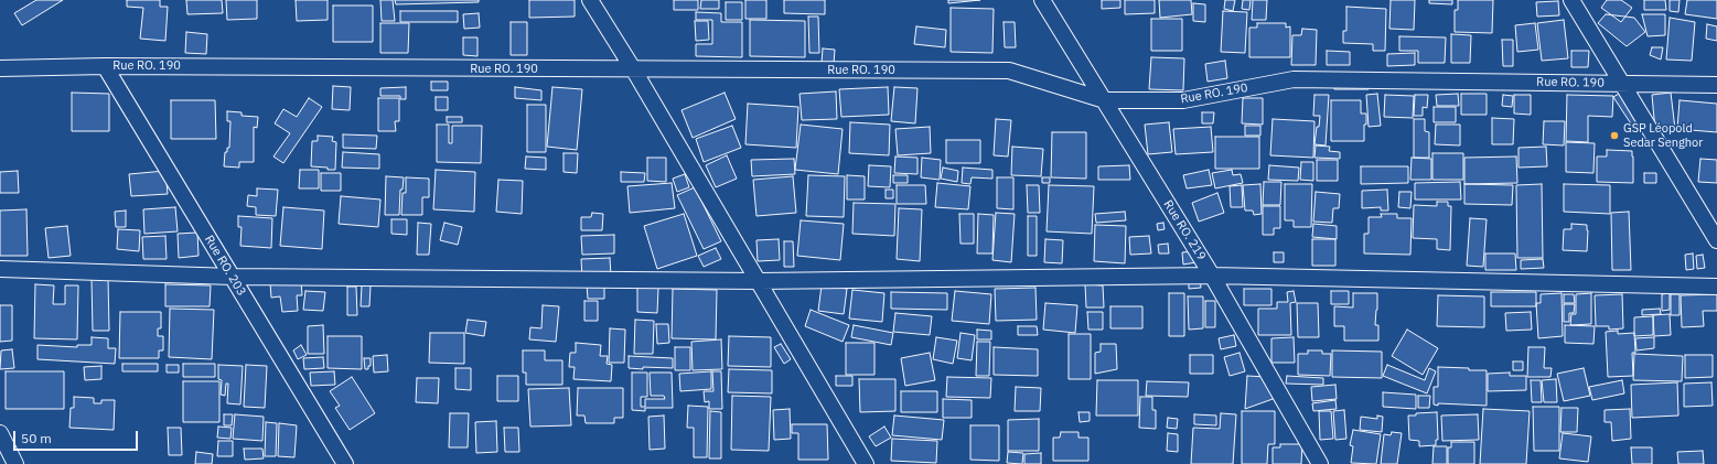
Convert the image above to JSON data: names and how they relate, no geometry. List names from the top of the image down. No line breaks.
{"streets":{"street":["Rue RO. 190","Rue RO. 219","Rue RO. 203"]},"crossings":[["Rue RO. 190","Rue RO. 219"],["Rue RO. 190","Rue RO. 203"]],"places":["GSP Léopold Sedar Senghor"],"scale_bar":"50 m"}
